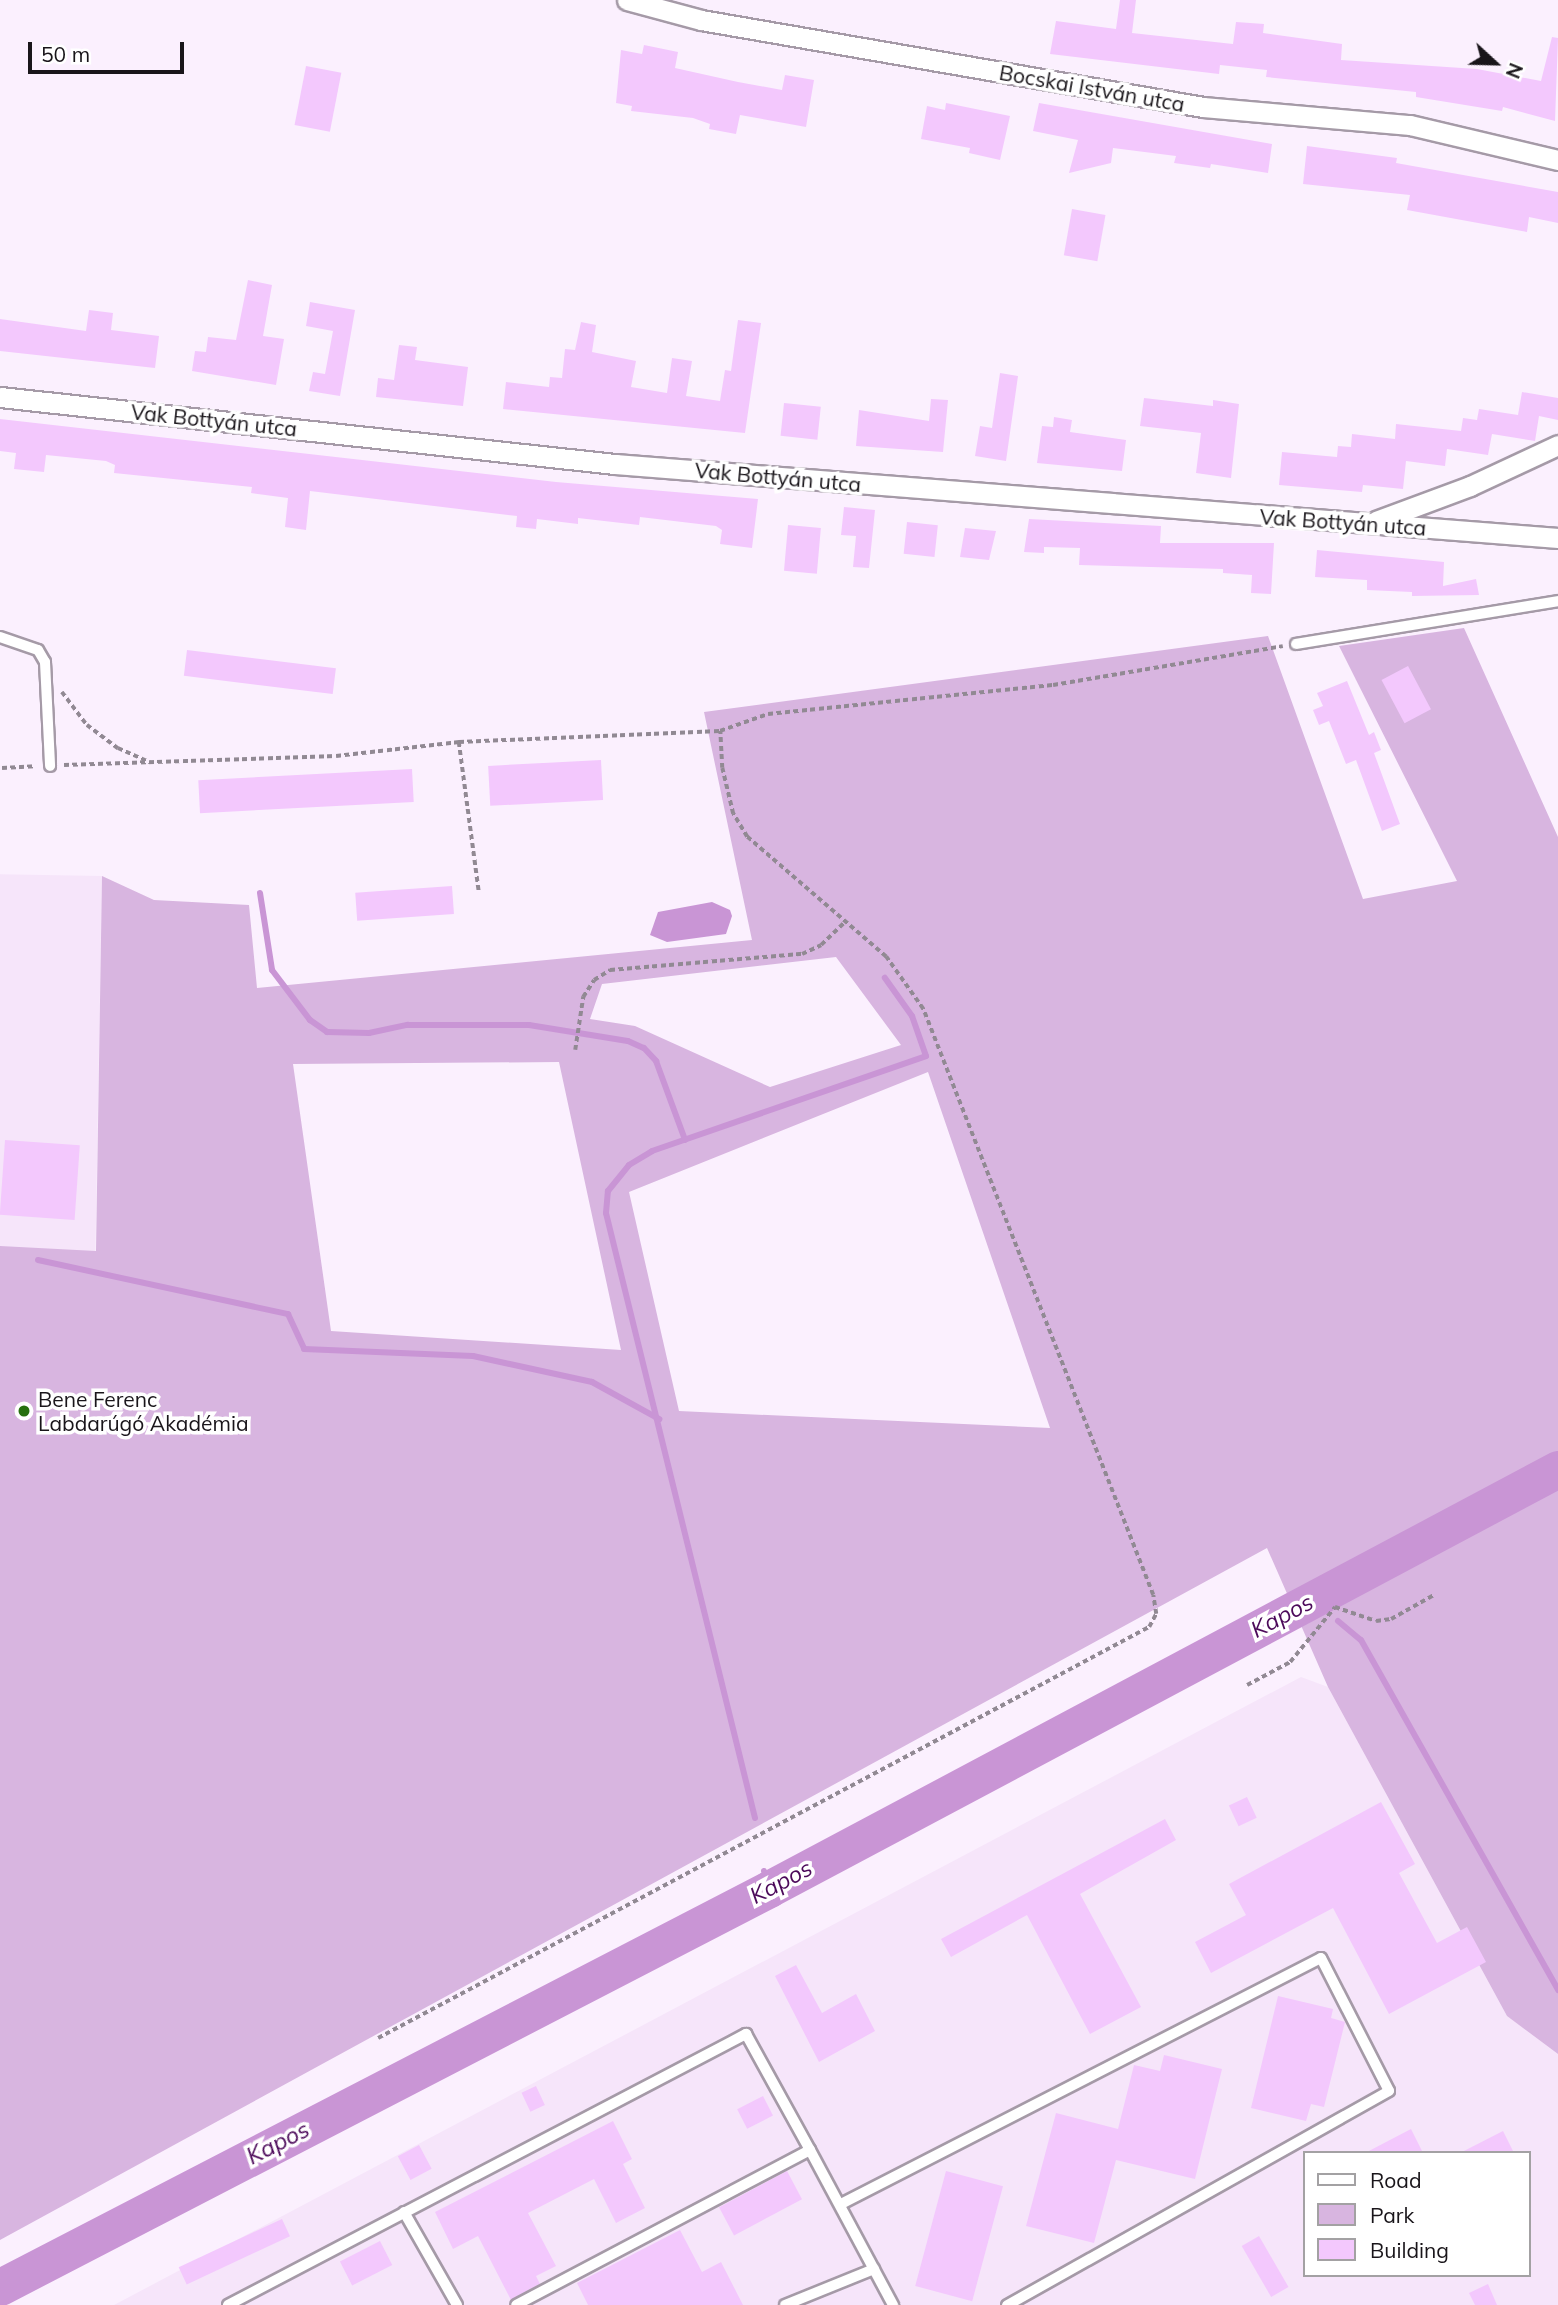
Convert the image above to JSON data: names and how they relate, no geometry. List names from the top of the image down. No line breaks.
{"streets":{"street":["Bocskai István utca","Vak Bottyán utca"]},"water":["Kapos"],"places":["Bene Ferenc Labdarúgó Akadémia"],"legend":["Road","Park","Building"],"scale_bar":"50 m","north":"right"}
